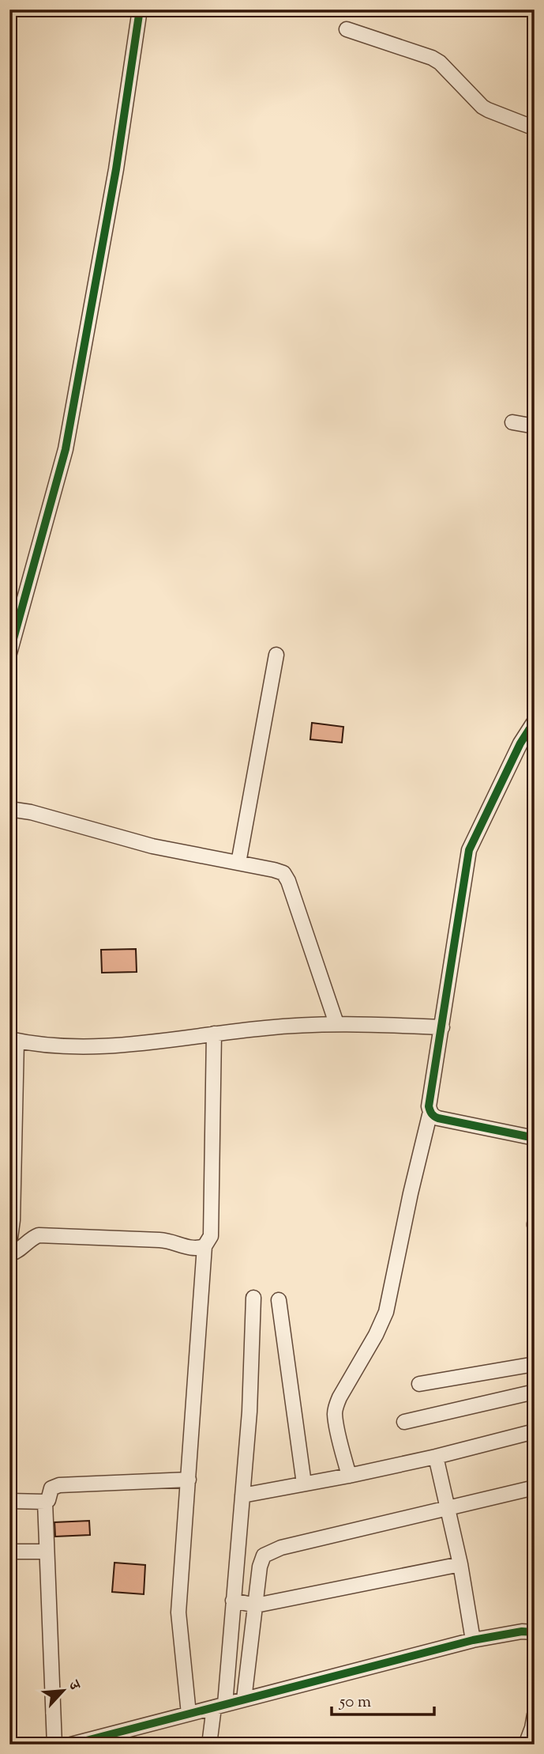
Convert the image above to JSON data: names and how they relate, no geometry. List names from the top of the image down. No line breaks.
{"scale_bar":"50 m","north":"top right"}
